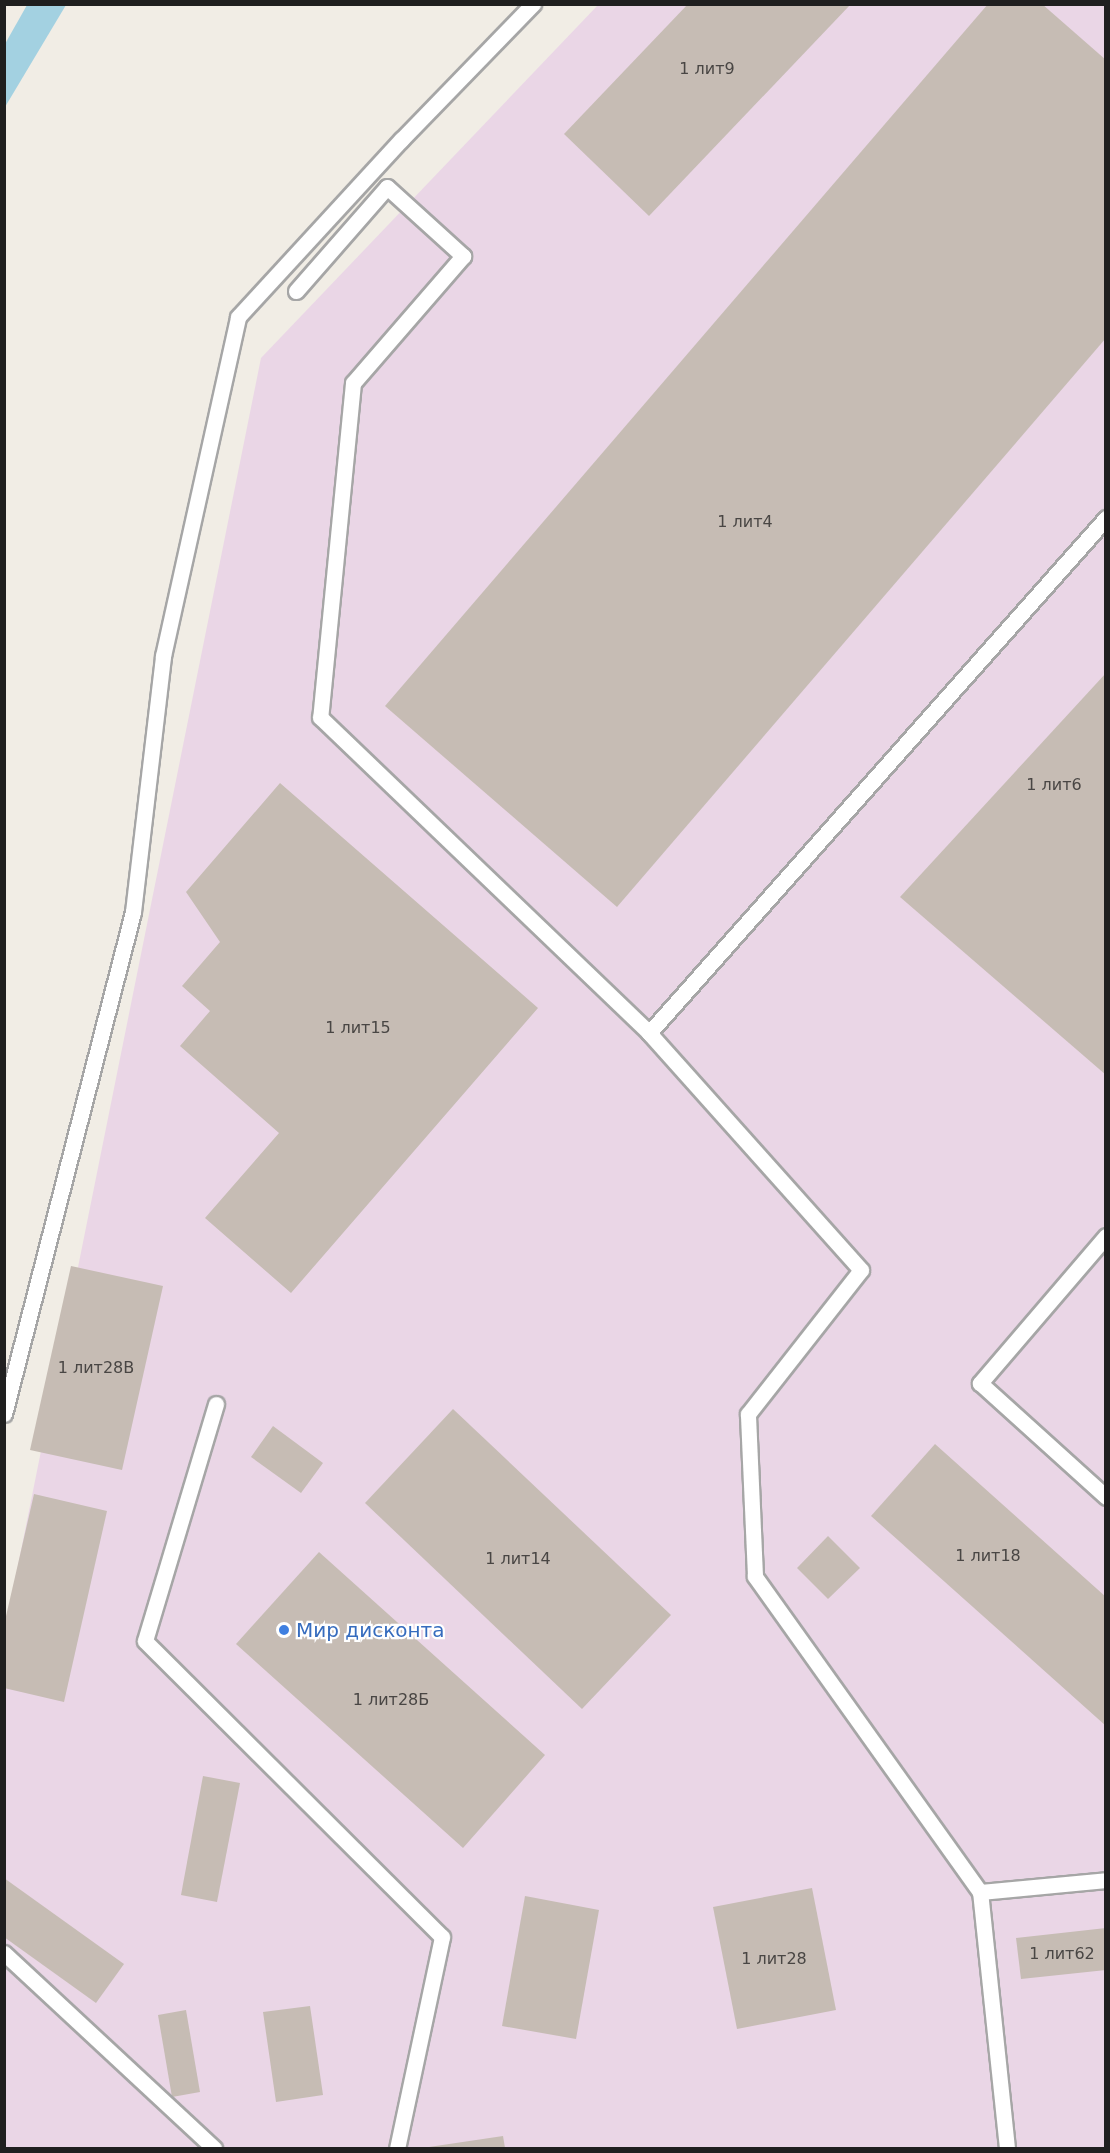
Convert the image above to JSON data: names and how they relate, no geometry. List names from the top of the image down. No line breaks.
{"places":["Мир дисконта"],"house_numbers":["1 лит9","1 лит4","1 лит6","1 лит15","1 лит28В","1 лит18","1 лит14","1 лит28Б","1 лит62","1 лит28"]}
